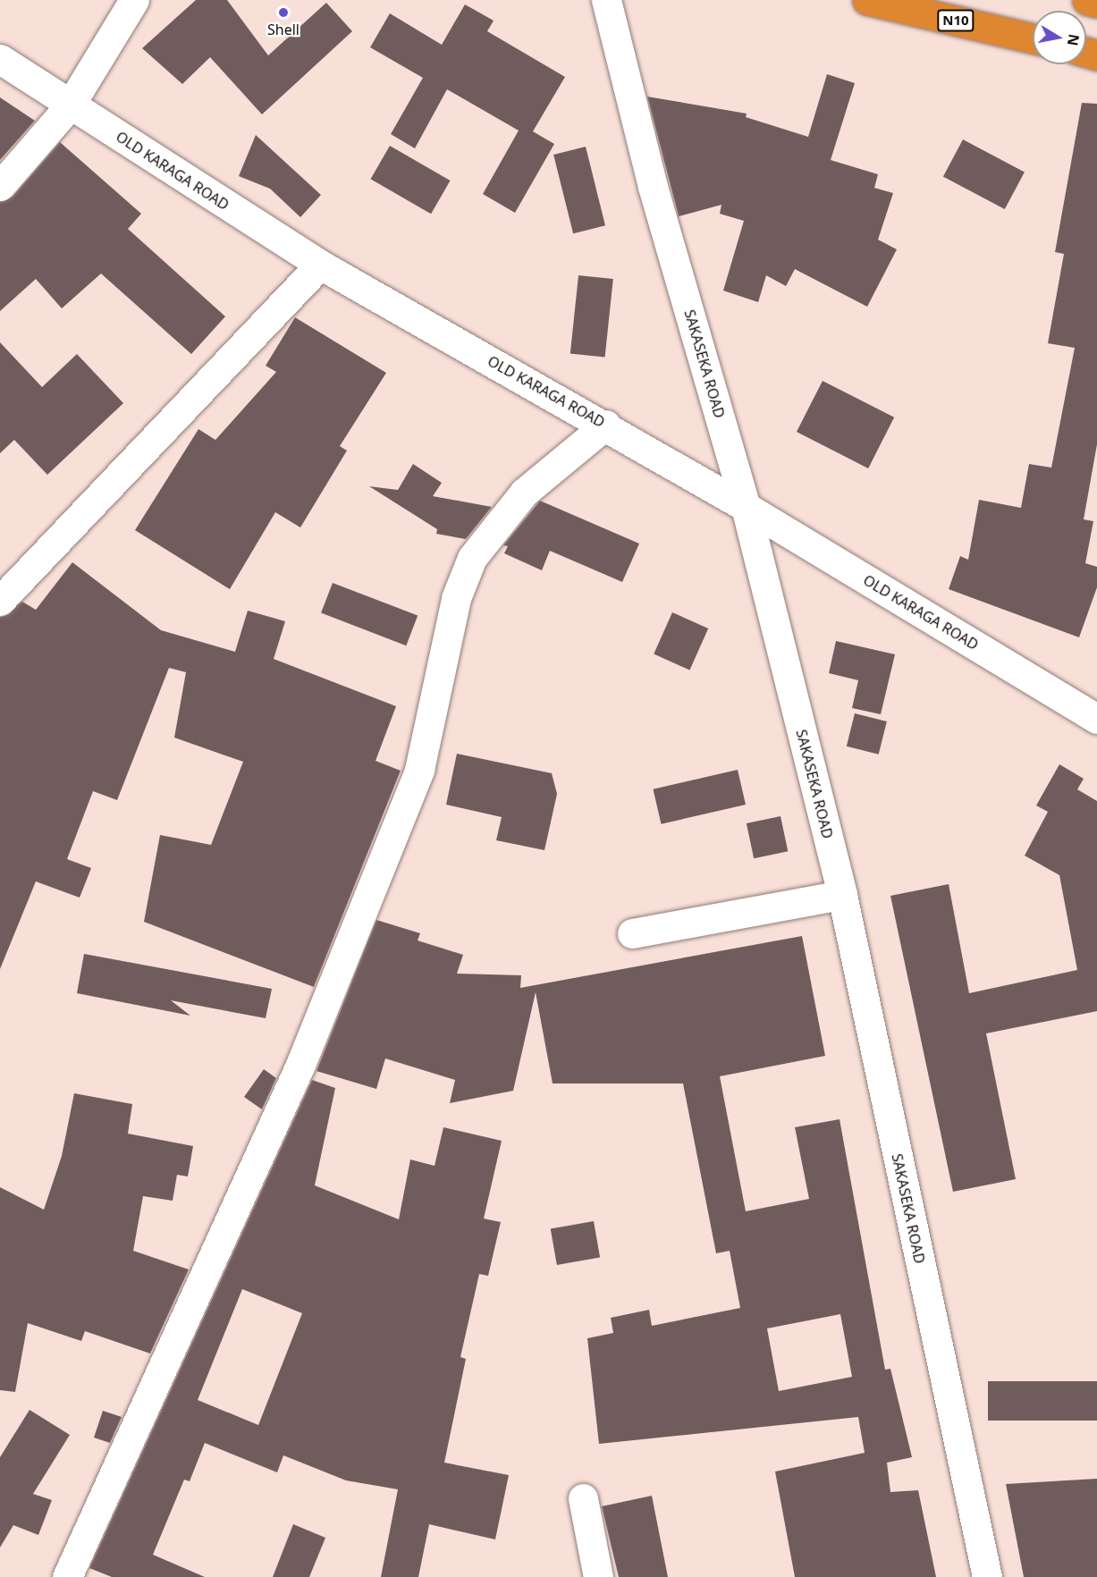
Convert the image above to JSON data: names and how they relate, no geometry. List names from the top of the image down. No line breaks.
{"streets":{"highway":["N10"],"street":["OLD KARAGA ROAD","SAKASEKA ROAD"]},"crossings":[["OLD KARAGA ROAD","SAKASEKA ROAD"]],"places":["Shell"],"north":"right"}
